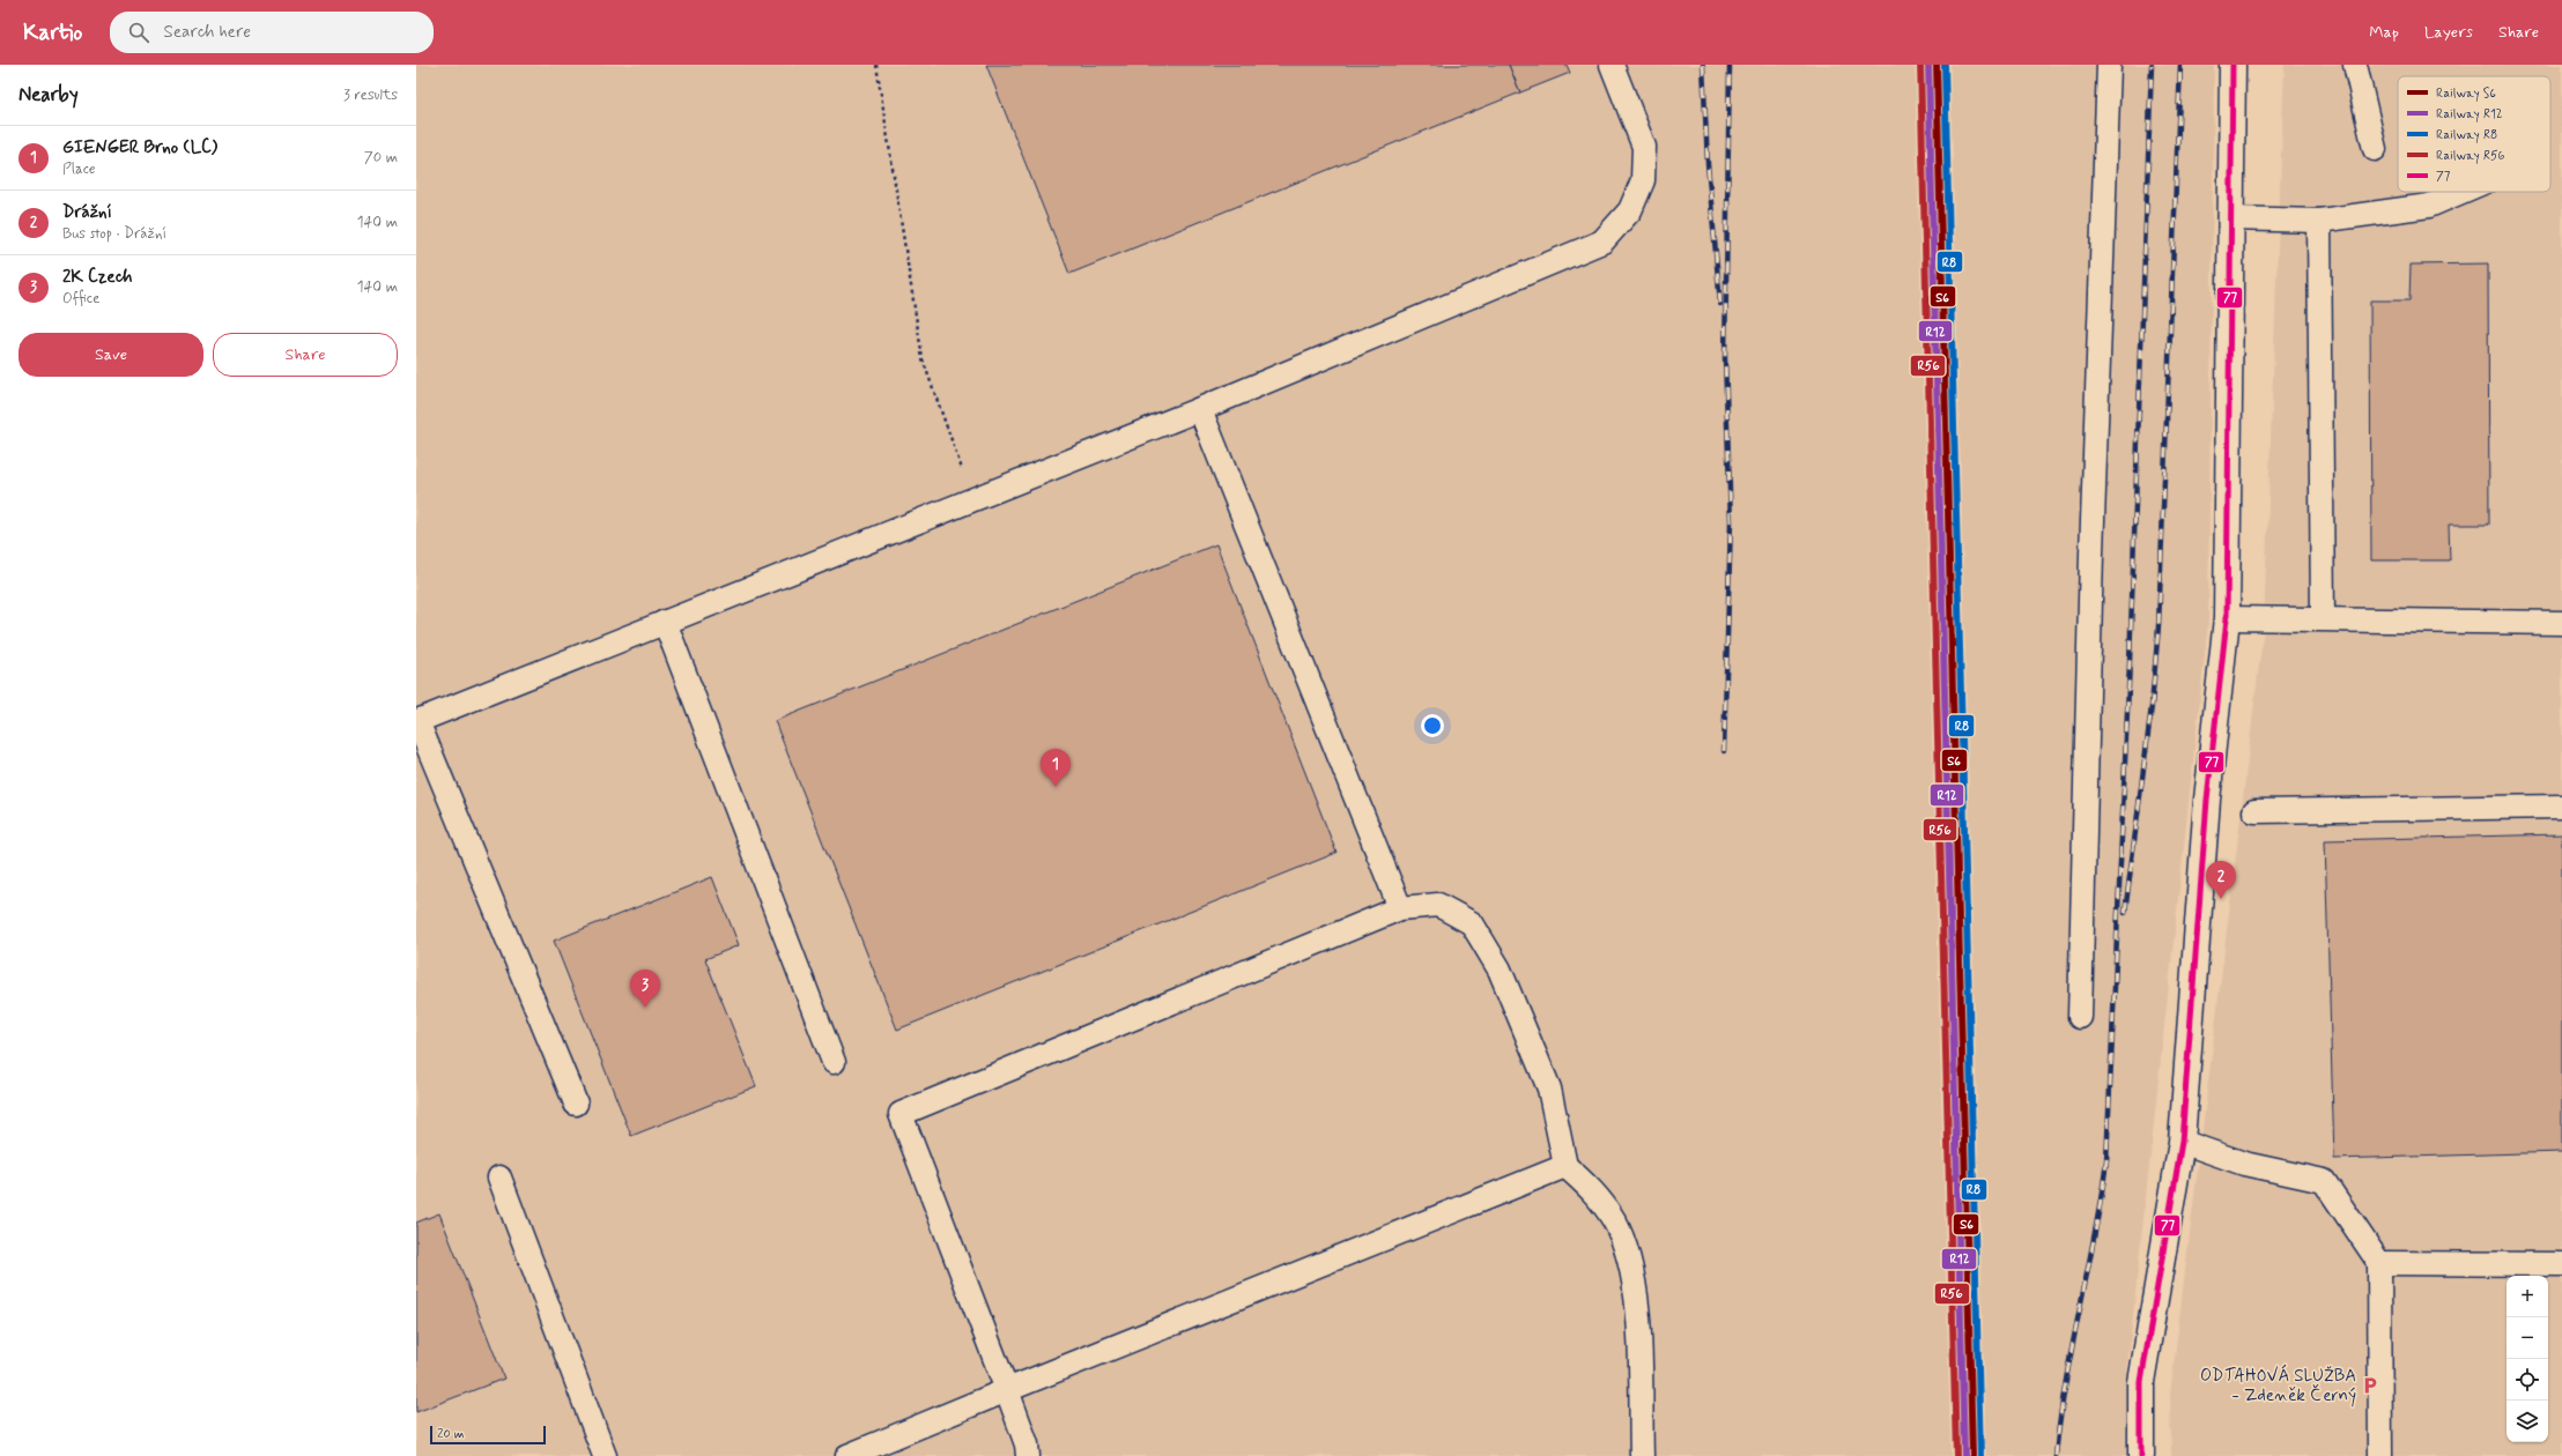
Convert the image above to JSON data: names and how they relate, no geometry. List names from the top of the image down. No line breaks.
{"places":{"parking":["ODTAHOVÁ SLUŽBA - Zdeněk Černý"]},"lines":["rail line S6","rail line R12","rail line R8","rail line R56","transit line 77"],"legend":["Railway S6","Railway R12","Railway R8","Railway R56","77"],"scale_bar":"20 m","page":{"header":"Kartio","search":"Search here","nav":["Map","Layers","Share"],"heading":["Nearby","3 results"],"list":[{"mark":"1","name":"GIENGER Brno (LC)","note":"Place","value":"70 m"},{"mark":"2","name":"Drážní","note":"Bus stop · Drážní","value":"140 m"},{"mark":"3","name":"2K Czech","note":"Office","value":"140 m"}],"buttons":["Save","Share"],"pins":["1","2","3"],"map_buttons":["+","−"],"scale":"20 m"}}
